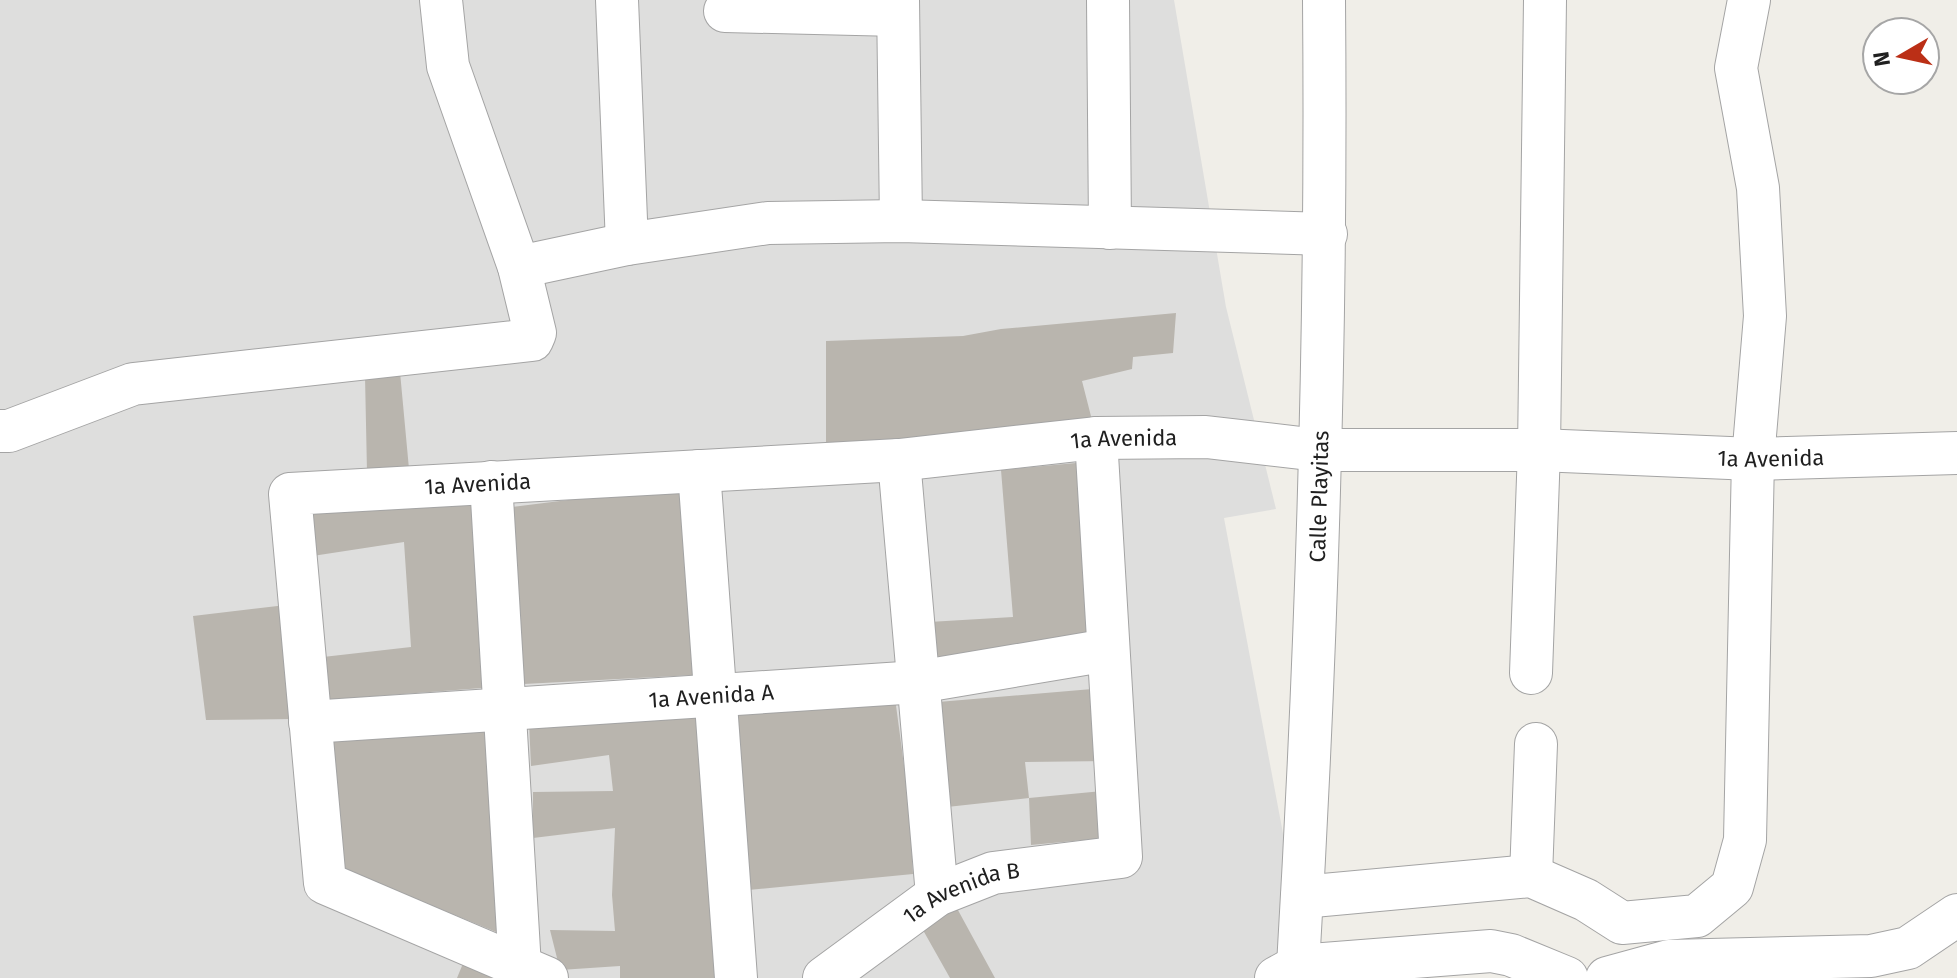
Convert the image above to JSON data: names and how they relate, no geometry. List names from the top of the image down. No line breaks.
{"streets":{"street":["1a Avenida","Calle Playitas","1a Avenida A","1a Avenida B"]},"crossings":[["1a Avenida","Calle Playitas"],["1a Avenida","1a Avenida A"],["1a Avenida A","1a Avenida B"]],"north":"left"}
